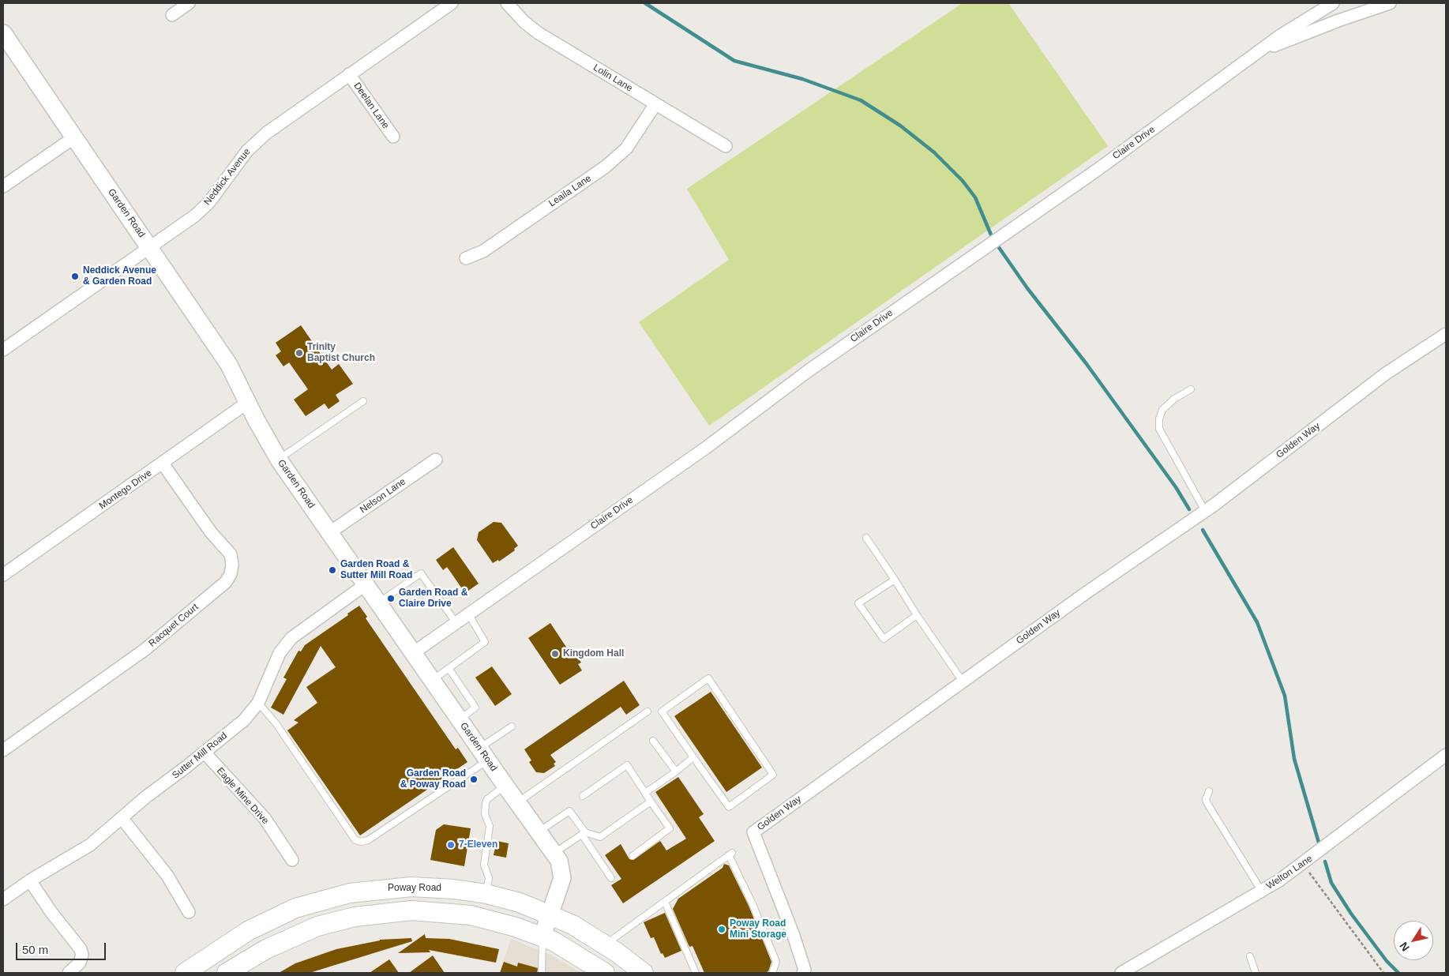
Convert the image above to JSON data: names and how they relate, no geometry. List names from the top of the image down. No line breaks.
{"streets":{"main road":["Poway Road"],"street":["Lolin Lane","Deelan Lane","Claire Drive","Neddick Avenue","Leaila Lane","Garden Road","Golden Way","Montego Drive","Nelson Lane","Racquet Court","Sutter Mill Road","Eagle Mine Drive","Welton Lane"]},"crossings":[["Lolin Lane","Leaila Lane"],["Deelan Lane","Neddick Avenue"],["Claire Drive","Garden Road"],["Neddick Avenue","Garden Road"],["Garden Road","Montego Drive"],["Garden Road","Nelson Lane"],["Garden Road","Sutter Mill Road"],["Garden Road","Poway Road"],["Montego Drive","Racquet Court"],["Sutter Mill Road","Eagle Mine Drive"]],"places":["Neddick Avenue & Garden Road","Trinity Baptist Church","Garden Road & Sutter Mill Road","Garden Road & Claire Drive","Kingdom Hall","Garden Road & Poway Road","7-Eleven","Poway Road Mini Storage"],"scale_bar":"50 m","north":"bottom left"}
